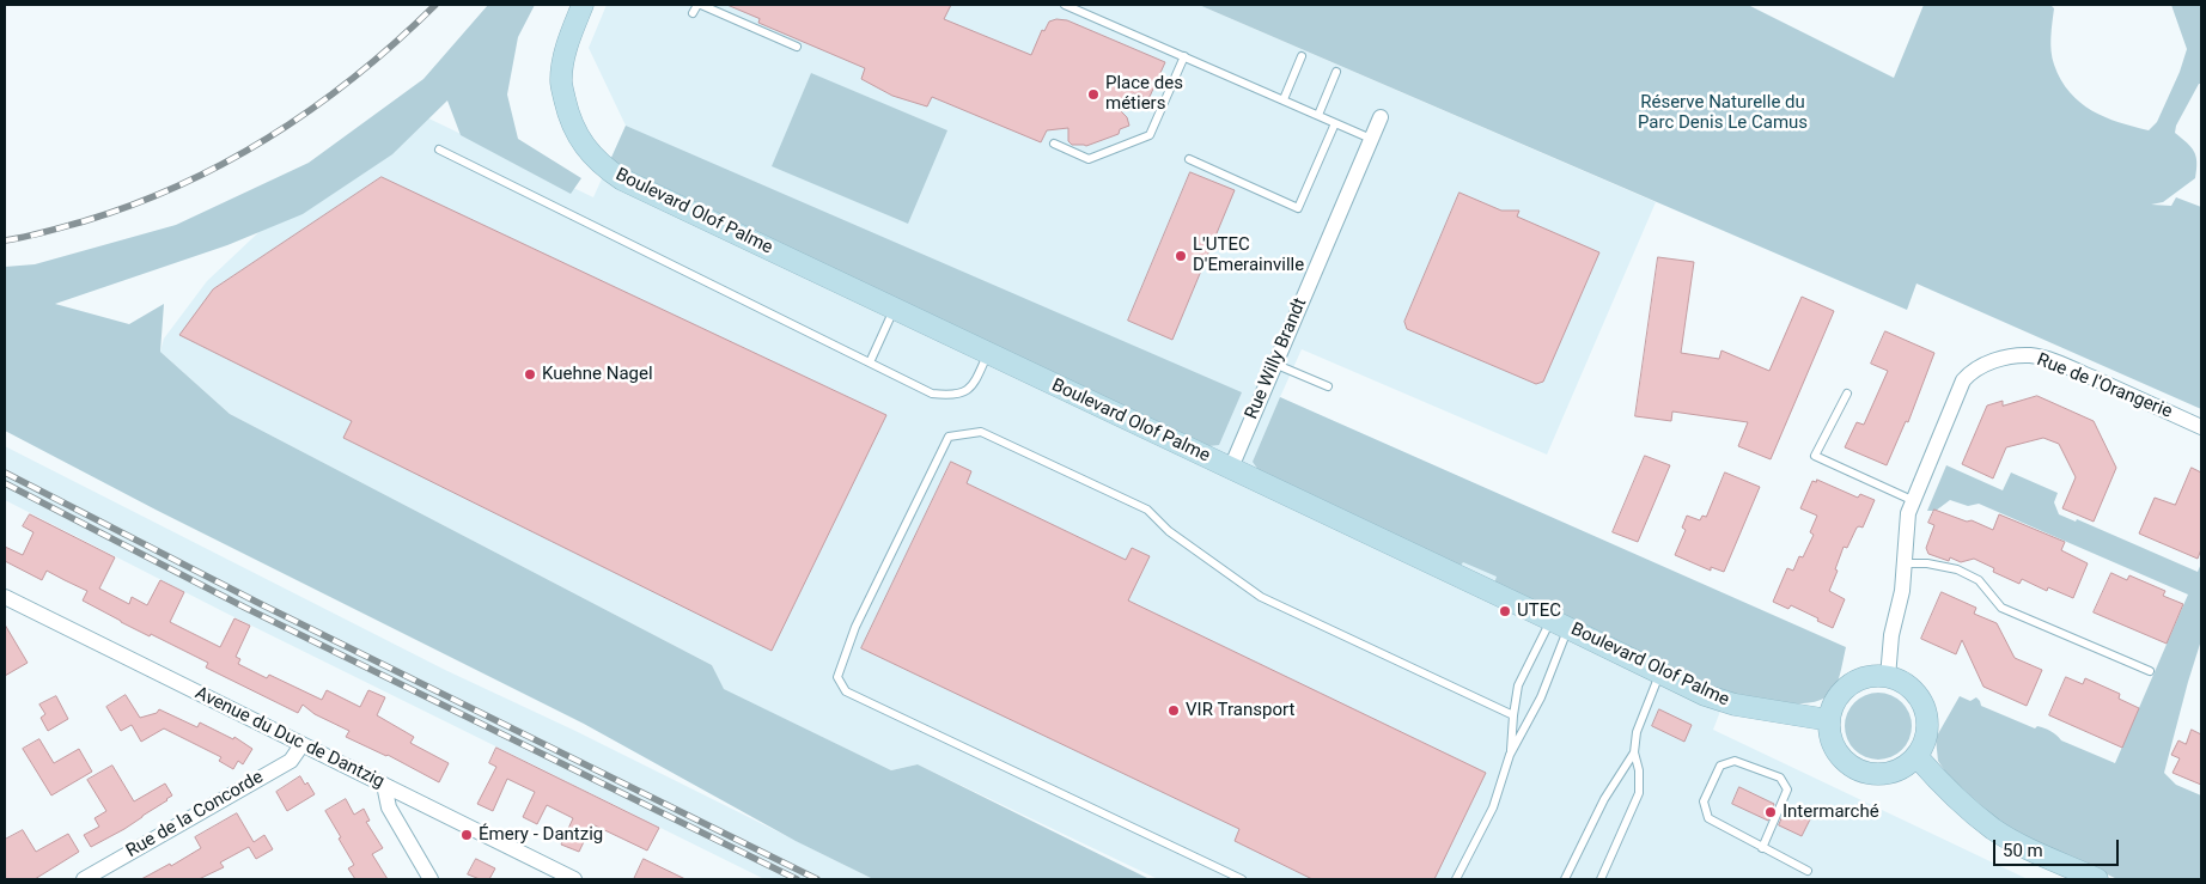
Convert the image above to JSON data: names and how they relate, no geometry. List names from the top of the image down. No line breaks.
{"streets":{"street":["Boulevard Olof Palme","Rue Willy Brandt","Rue de l'Orangerie","Avenue du Duc de Dantzig","Rue de la Concorde"]},"crossings":[["Boulevard Olof Palme","Rue Willy Brandt"],["Boulevard Olof Palme","Rue de l'Orangerie"],["Avenue du Duc de Dantzig","Rue de la Concorde"]],"parks":["Réserve Naturelle du Parc Denis Le Camus"],"places":["Place des métiers","L'UTEC D'Emerainville","Kuehne Nagel","UTEC","VIR Transport","Intermarché","Émery - Dantzig"],"scale_bar":"50 m"}
